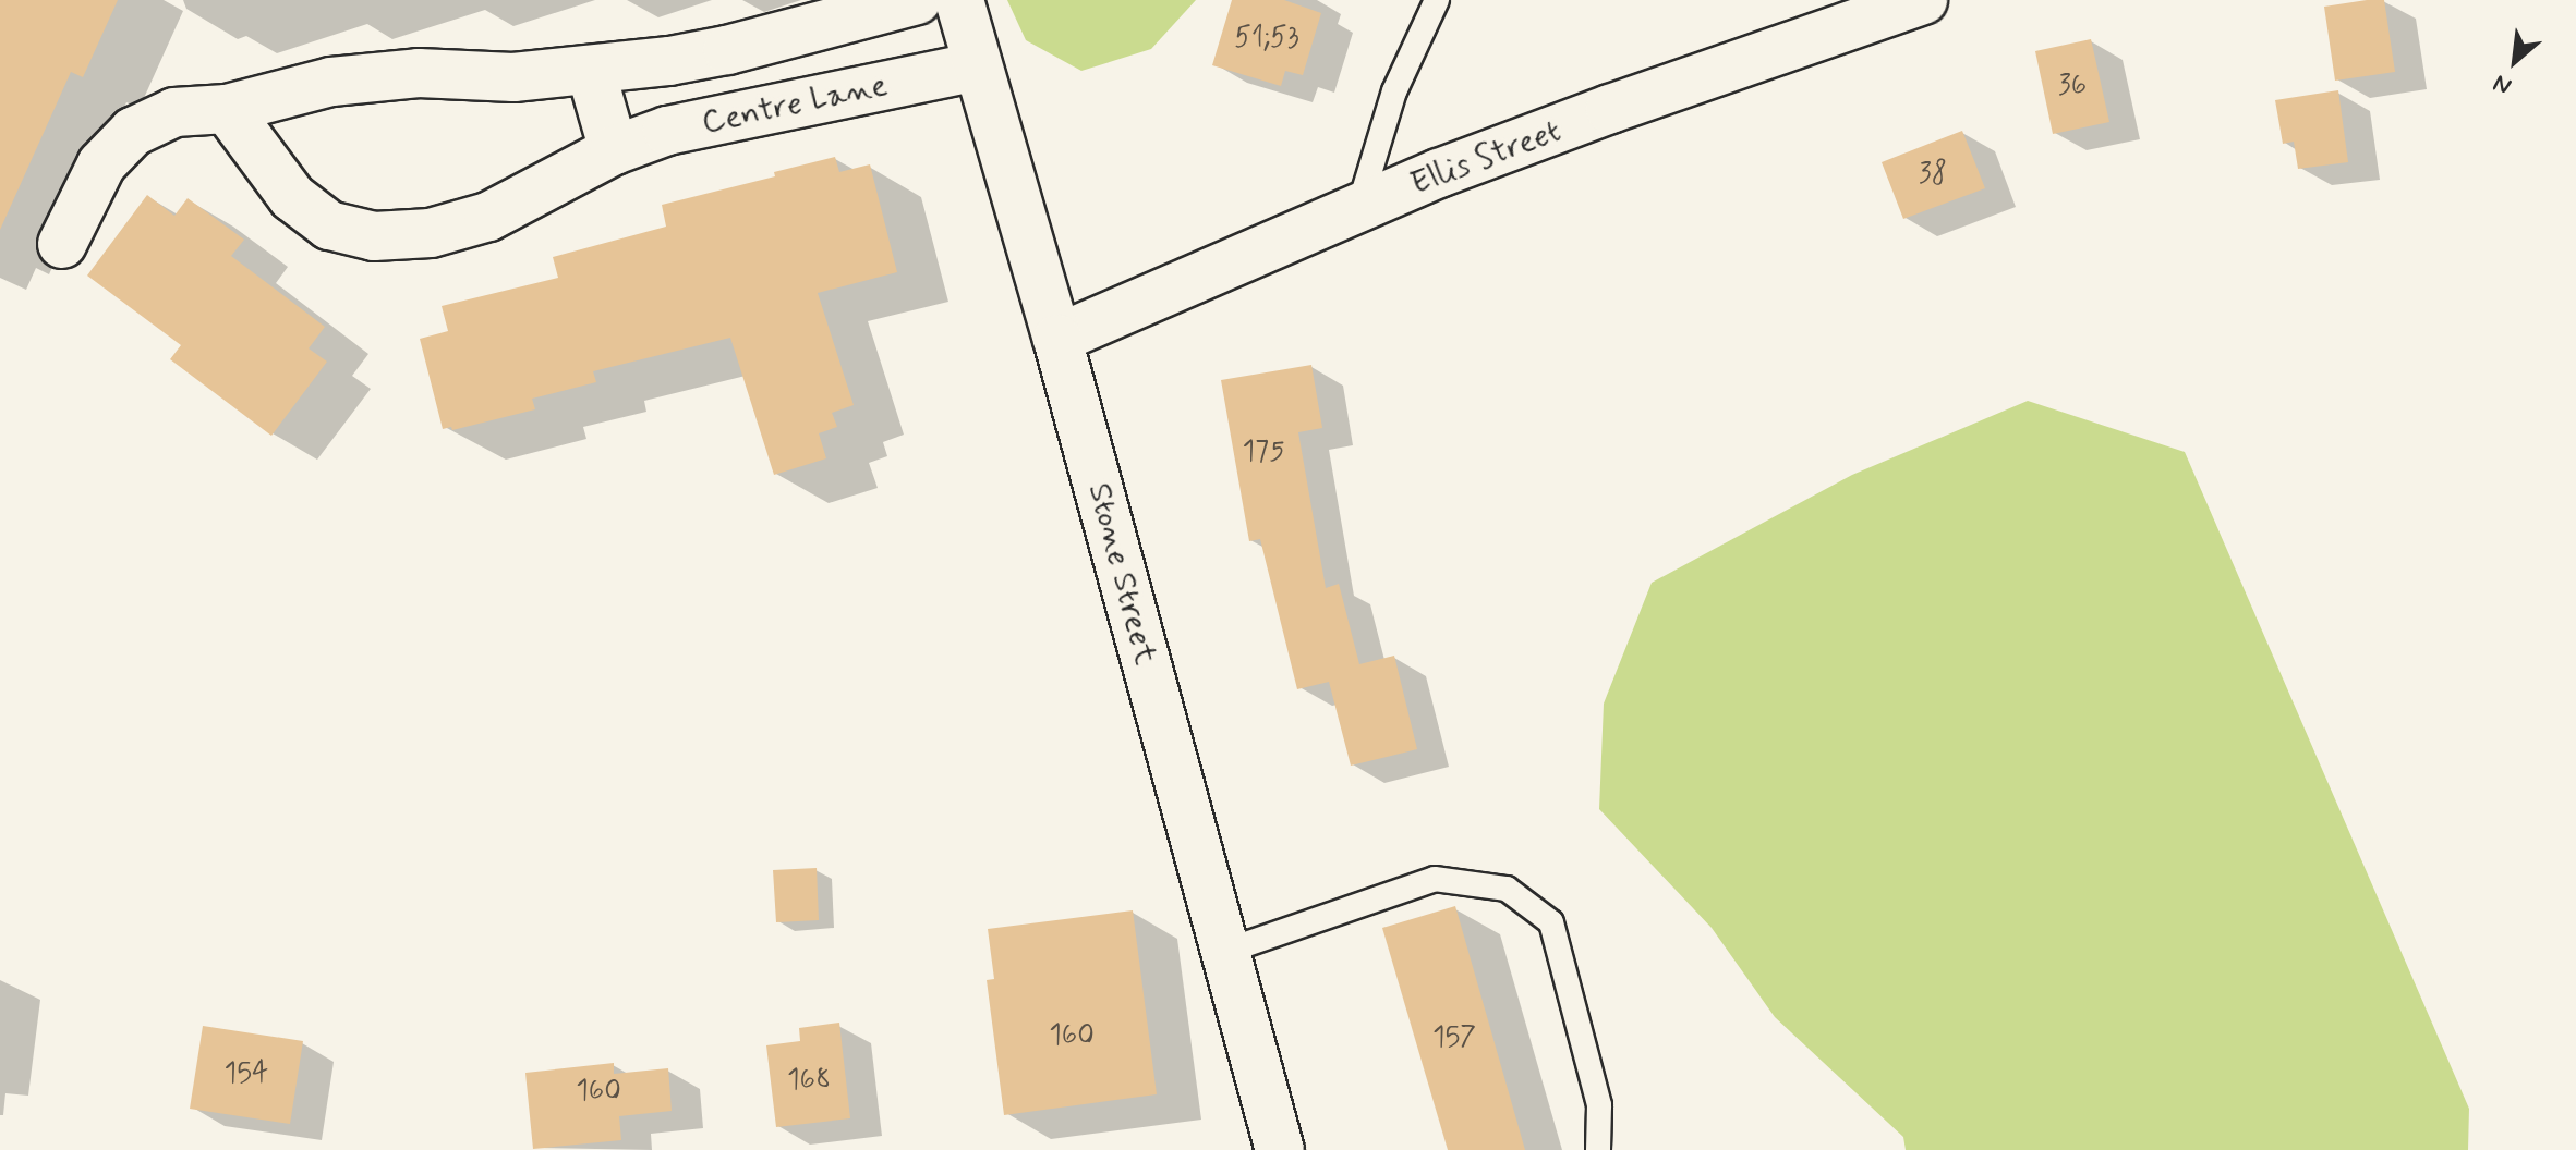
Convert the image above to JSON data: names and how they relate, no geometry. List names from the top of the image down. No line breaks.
{"streets":{"street":["Centre Lane","Ellis Street","Stone Street"]},"crossings":[["Centre Lane","Stone Street"],["Ellis Street","Stone Street"]],"house_numbers":["51;53","36","38","175","160","157","154","168","160"],"north":"bottom left"}
